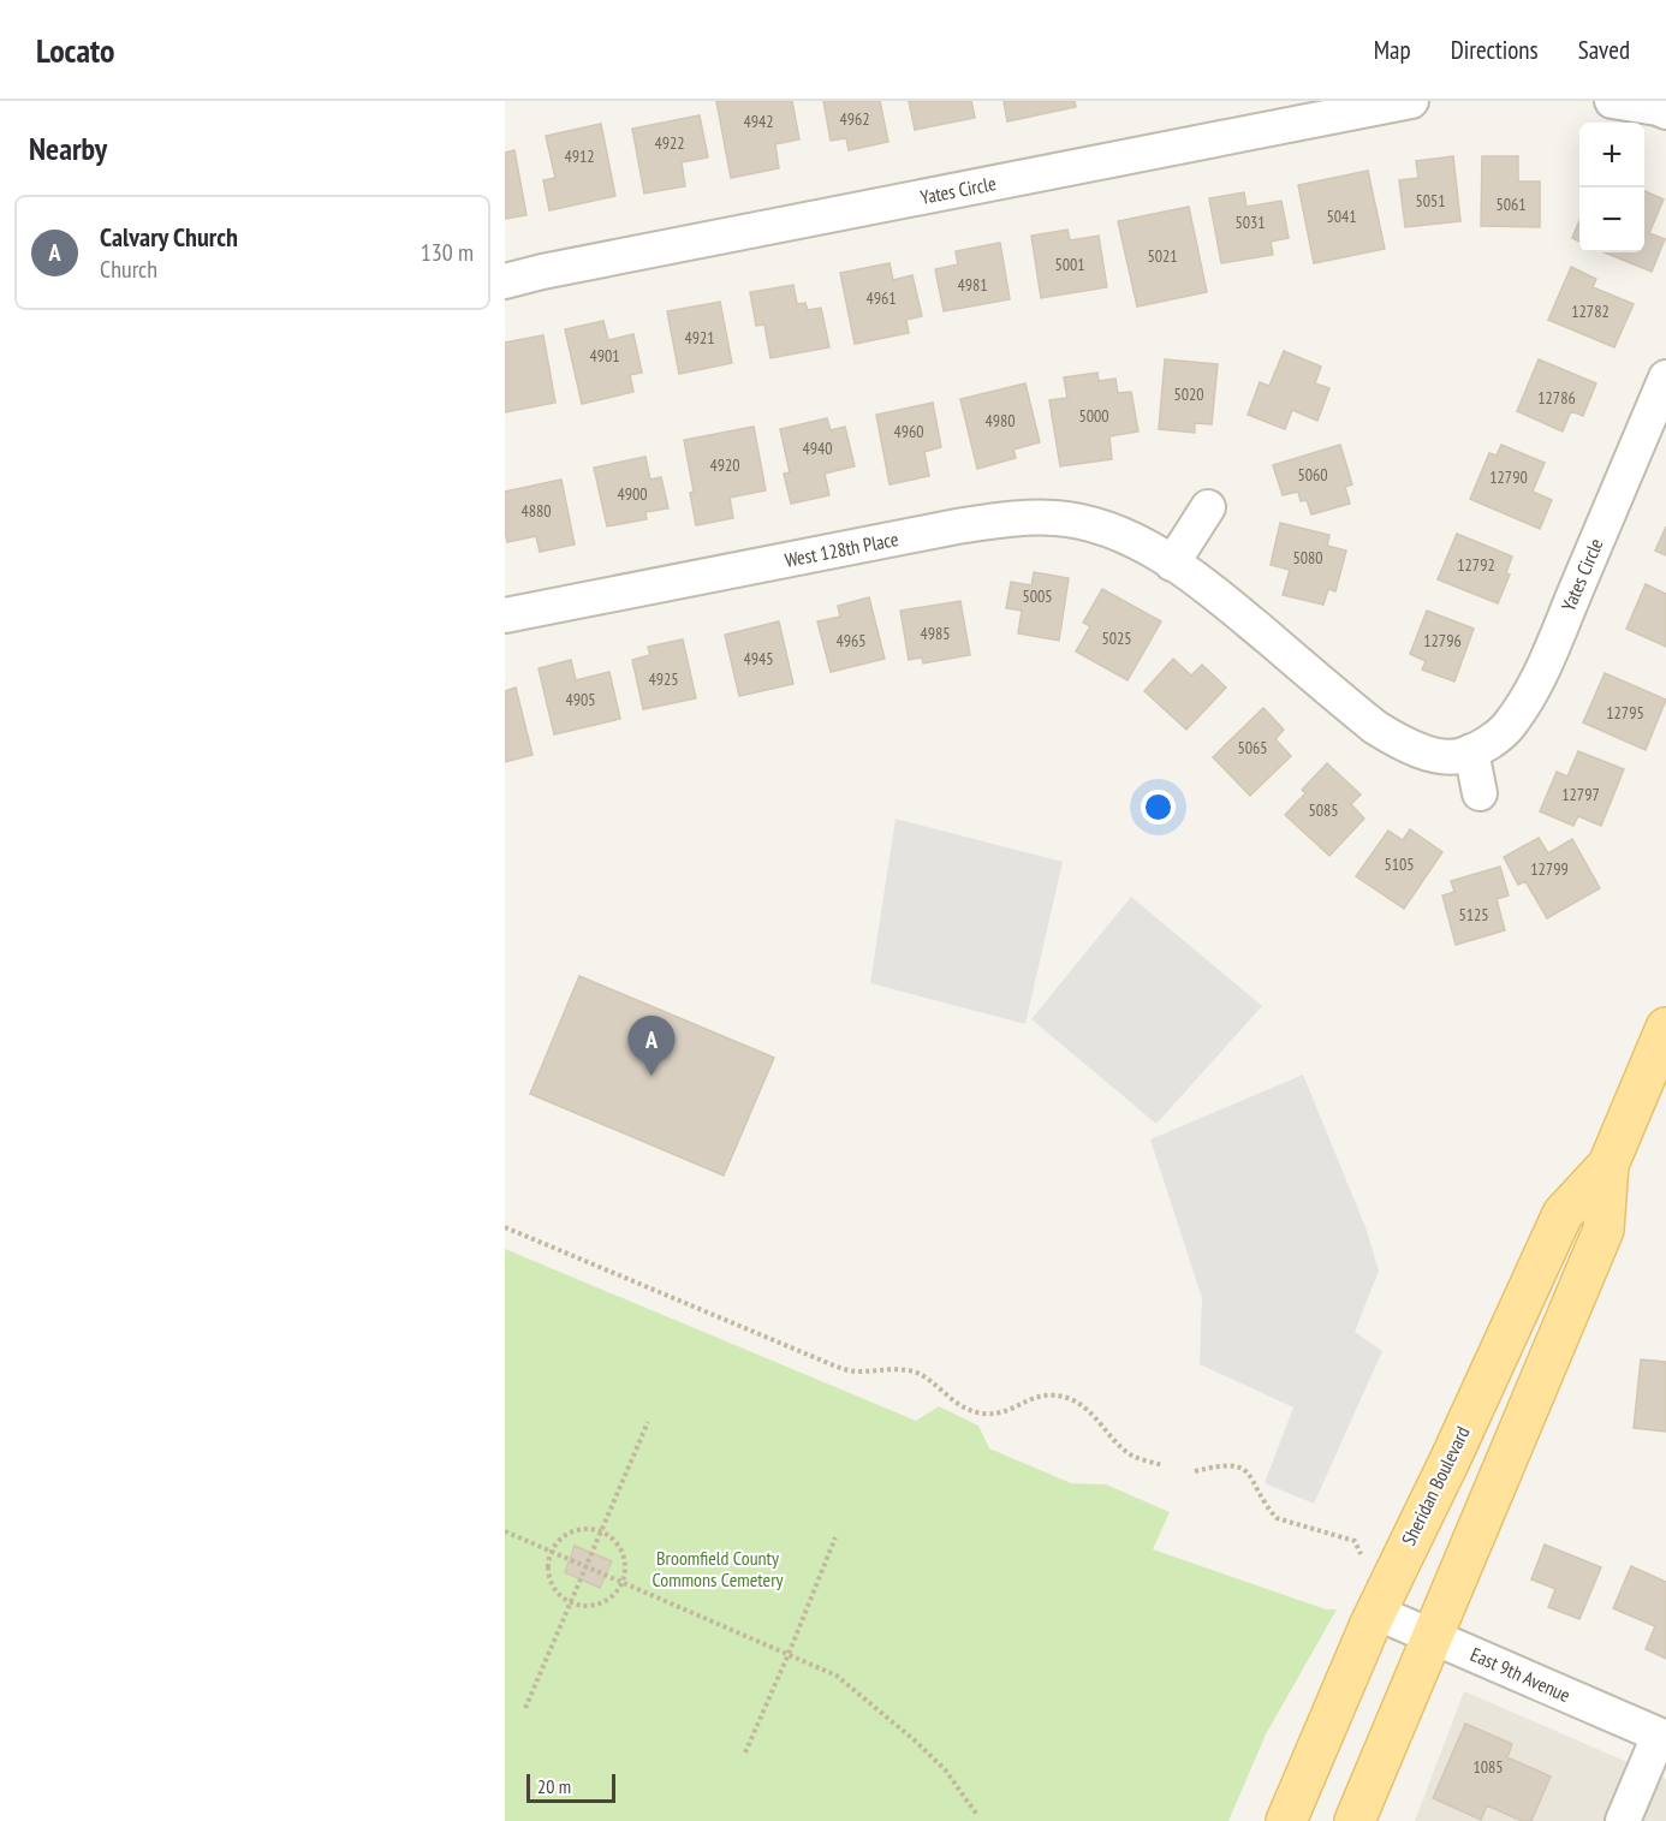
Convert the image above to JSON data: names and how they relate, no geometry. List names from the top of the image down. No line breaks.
{"streets":{"main road":["Sheridan Boulevard"],"street":["Yates Circle","West 128th Place","East 9th Avenue"]},"crossings":[["Yates Circle","West 128th Place"],["Sheridan Boulevard","East 9th Avenue"]],"parks":["Broomfield County Commons Cemetery"],"house_numbers":["4962","4942","4922","4912","5051","5061","5041","5031","5021","5001","4981","4961","12782","4921","4901","5020","12786","5000","4980","4960","4940","4920","5060","12790","4900","4880","5080","12792","5005","4985","5025","4965","12796","4945","4925","4905","12795","5065","12797","5085","5105","12799","5125","1085"],"scale_bar":"20 m","page":{"header":"Locato","nav":["Map","Directions","Saved"],"heading":"Nearby","map_buttons":["+","−"],"list":[{"mark":"A","name":"Calvary Church","note":"Church","value":"130 m"}],"pins":"A","scale":"20 m"}}
